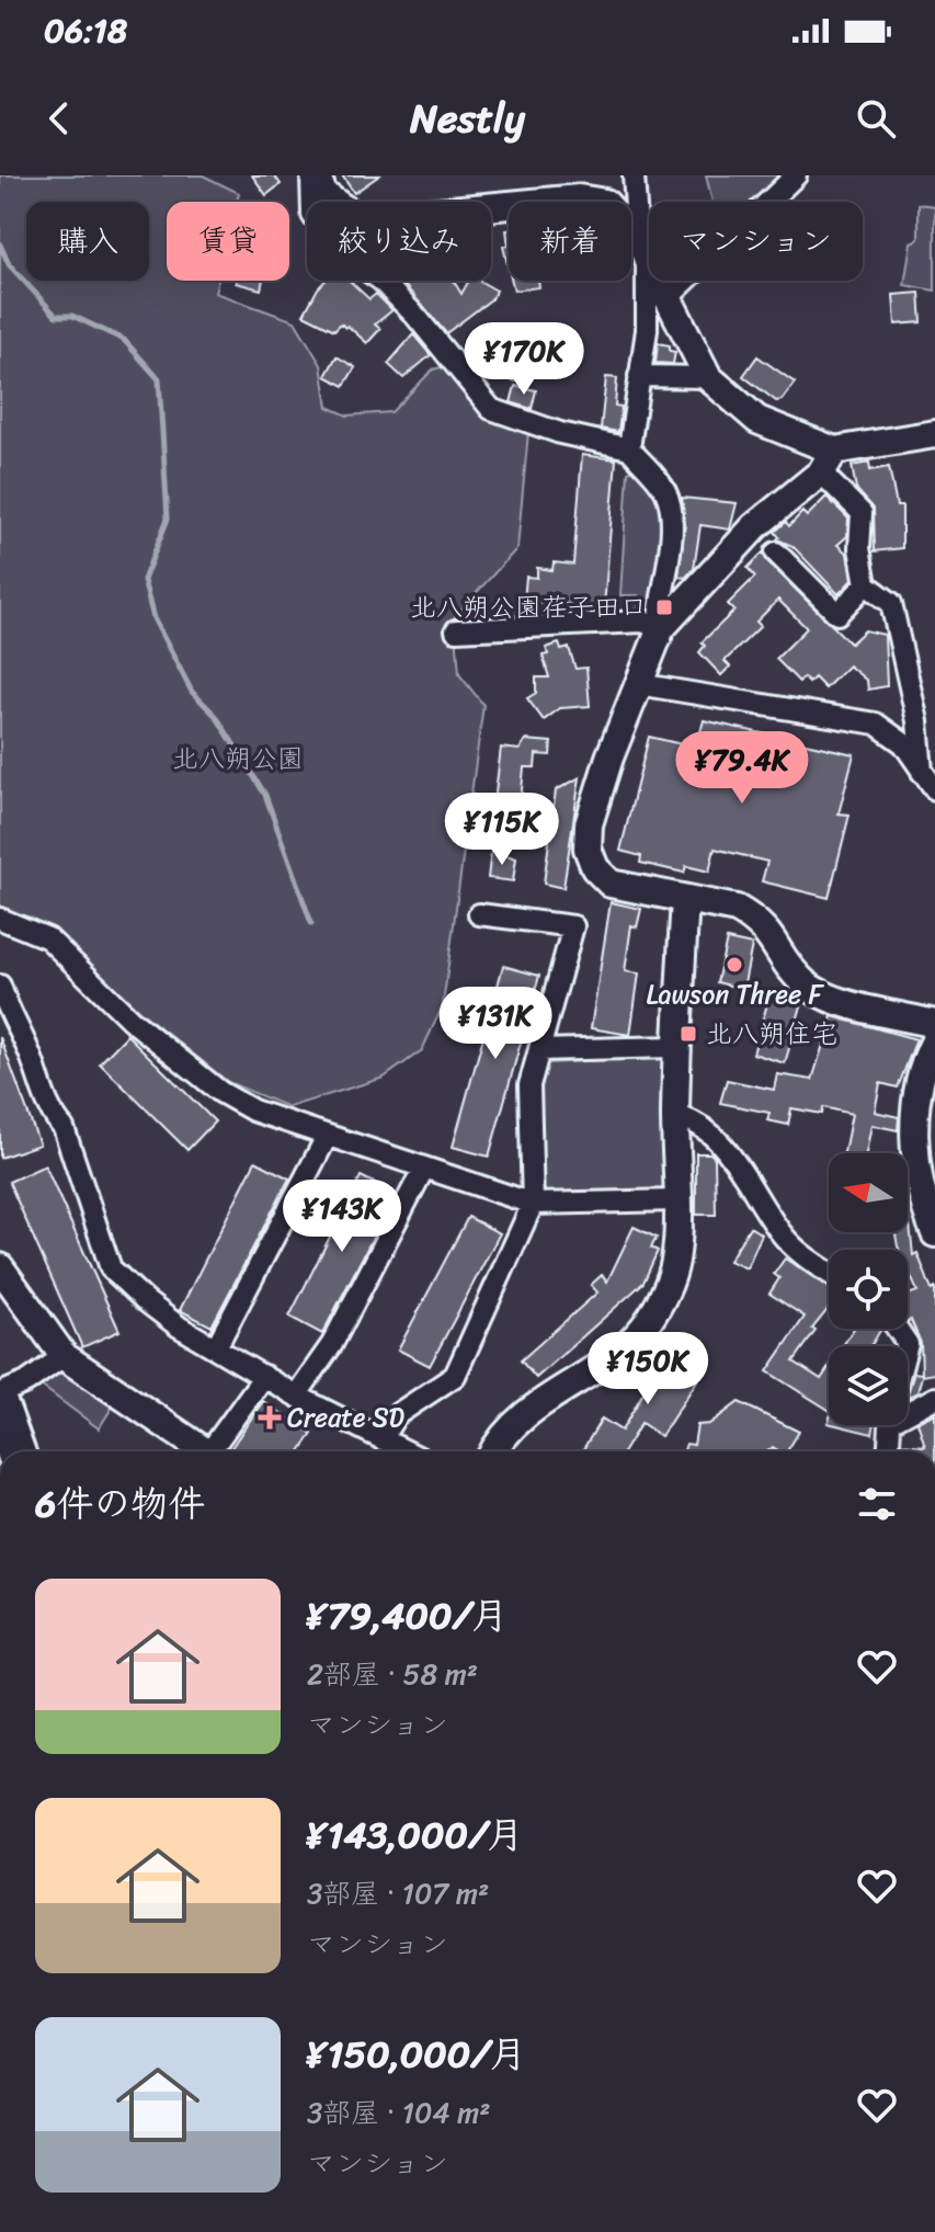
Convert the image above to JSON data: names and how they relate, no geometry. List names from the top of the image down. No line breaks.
{"parks":["北八朔公園"],"places":{"transit":["北八朔公園荏子田口","北八朔住宅"],"other":["Lawson Three F"],"health":["Create SD"]},"north":"left","page":{"status":"06:18","header":"Nestly","chip":["購入","賃貸","絞り込み","新着","マンション"],"price":["¥170K","¥79.4K","¥115K","¥131K","¥143K","¥150K"],"heading":"6件の物件","list":[{"name":"¥79,400/月","note":"2部屋 · 58 m² · マンション"},{"name":"¥143,000/月","note":"3部屋 · 107 m² · マンション"},{"name":"¥150,000/月","note":"3部屋 · 104 m² · マンション"}]}}
